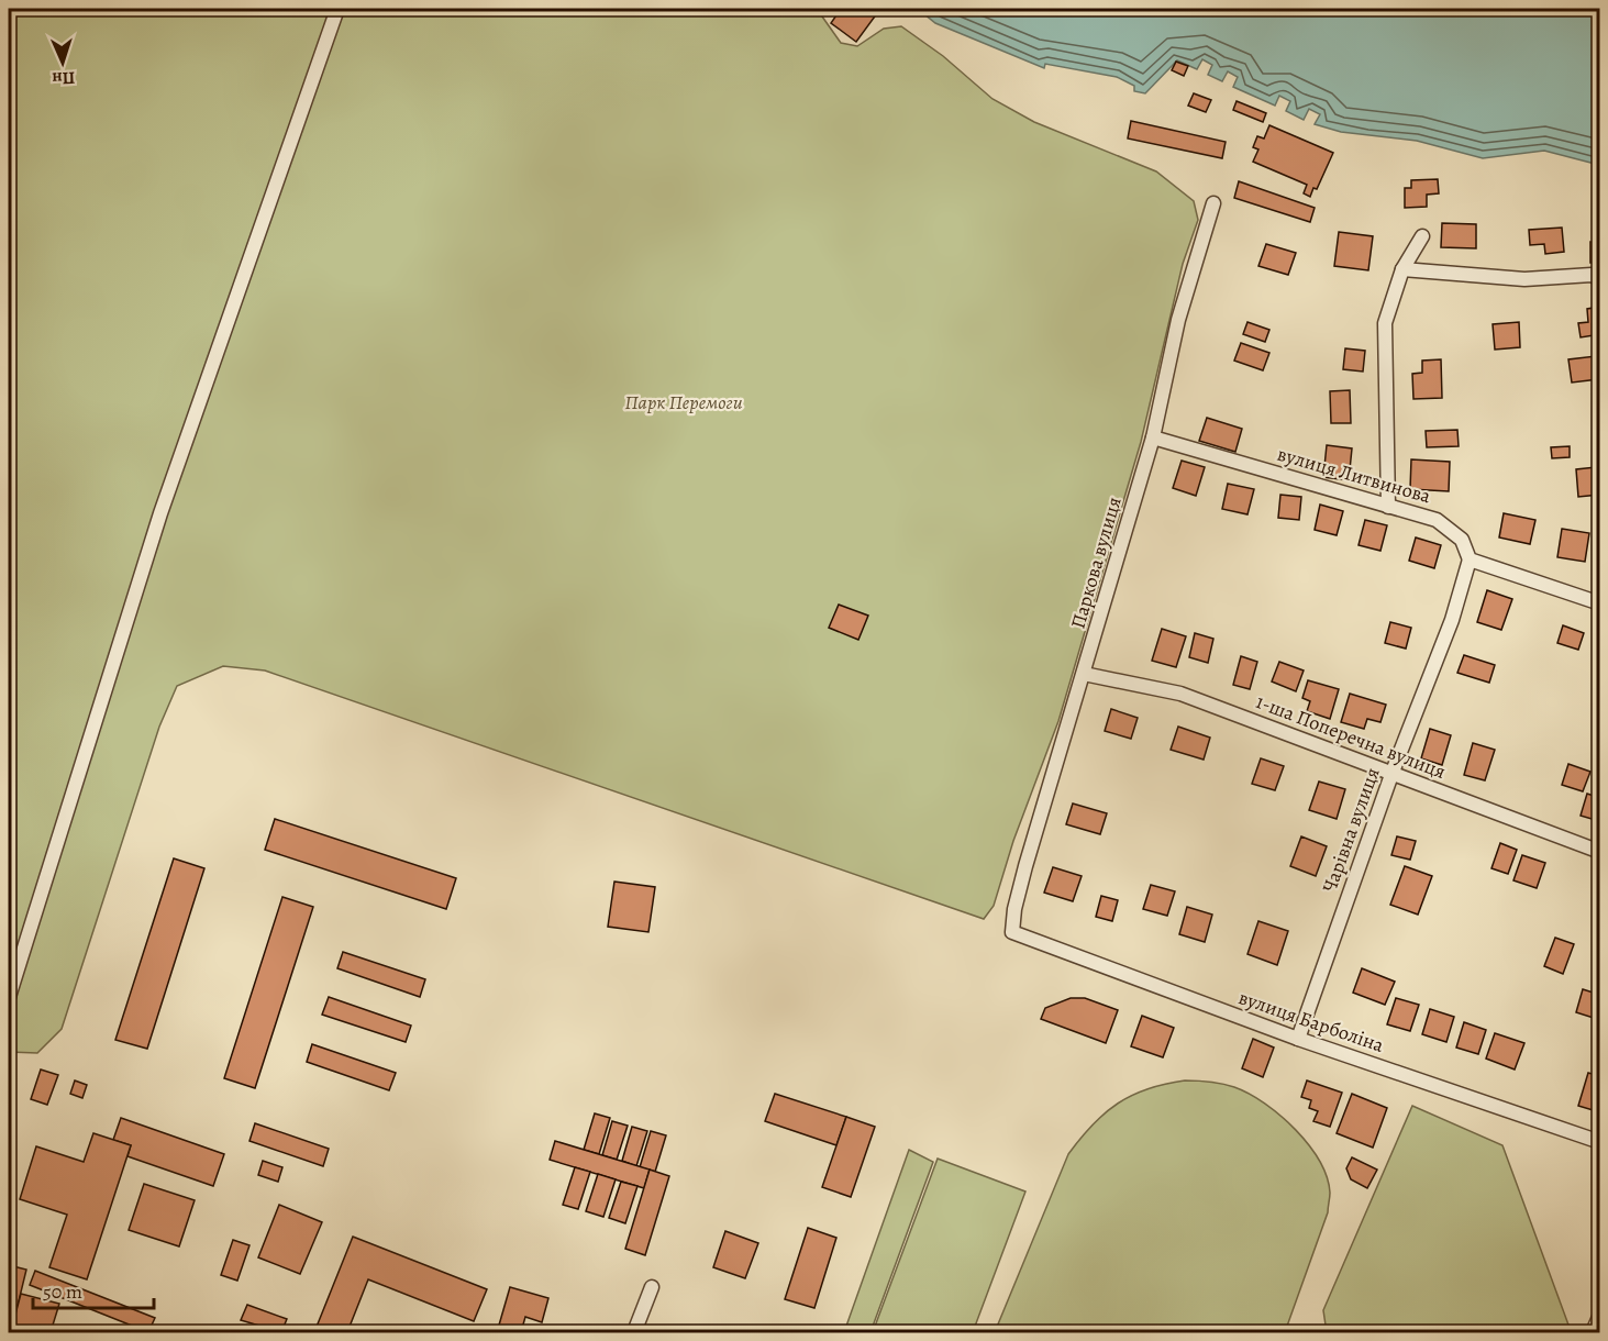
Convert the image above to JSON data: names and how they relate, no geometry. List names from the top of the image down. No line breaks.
{"streets":{"street":["вулиця Литвинова","Паркова вулиця","1-ша Поперечна вулиця","Чарівна вулиця","вулиця Барболіна"]},"crossings":[["вулиця Литвинова","Паркова вулиця"],["вулиця Литвинова","Чарівна вулиця"],["Паркова вулиця","1-ша Поперечна вулиця"],["Паркова вулиця","вулиця Барболіна"],["1-ша Поперечна вулиця","Чарівна вулиця"],["Чарівна вулиця","вулиця Барболіна"]],"parks":["Парк Перемоги"],"scale_bar":"50 m","north":"bottom"}
